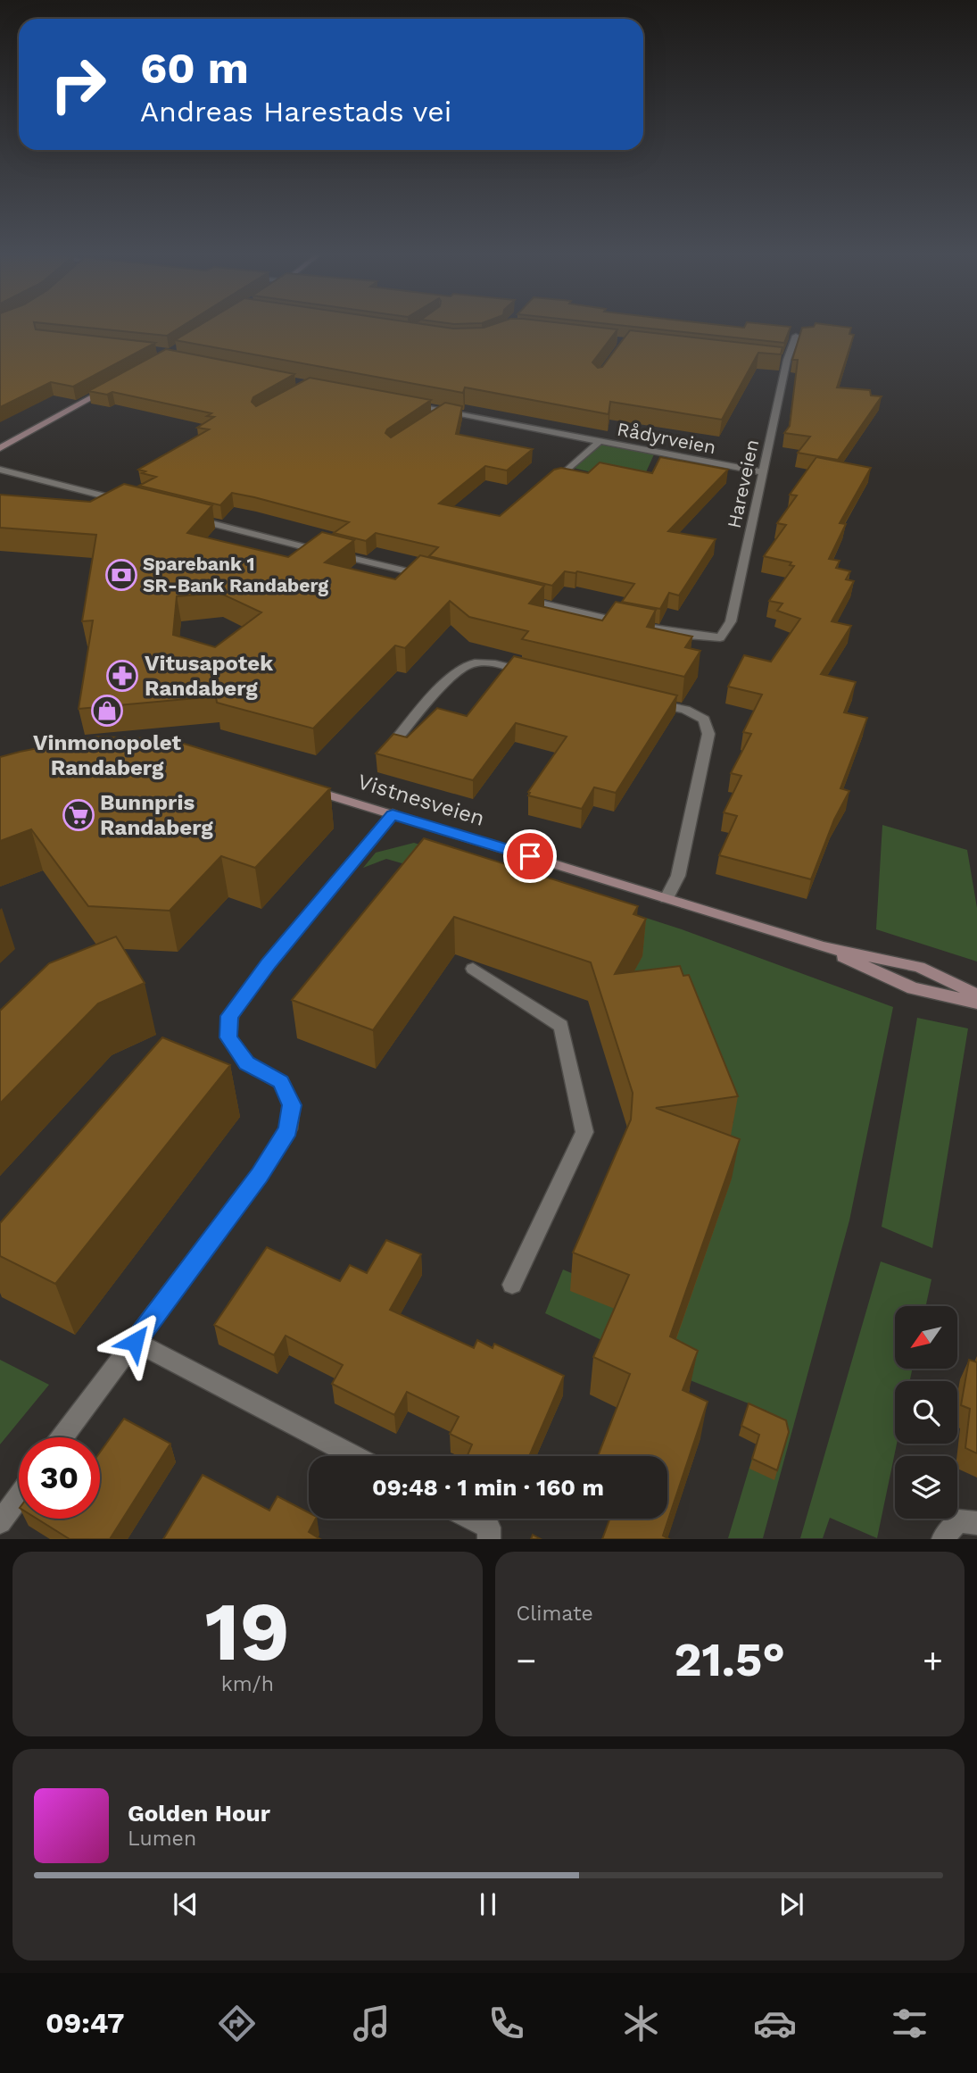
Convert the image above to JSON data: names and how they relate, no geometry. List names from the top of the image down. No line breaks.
{"streets":{"main road":["Vistnesveien"],"street":["Rådyrveien","Hareveien"]},"crossings":[["Rådyrveien","Hareveien"]],"places":{"bank":["Sparebank 1 SR-Bank Randaberg"],"pharmacy":["Vitusapotek Randaberg"],"shop":["Vinmonopolet Randaberg"],"supermarket":["Bunnpris Randaberg"]},"north":"bottom left","page":{"turn":["60 m","Andreas Harestads vei"],"limit":"30","trip":"09:48 · 1 min · 160 m","tile":[["19","km/h"],"Climate"],"heat":["−","21.5°","+"],"song":["Golden Hour","Lumen"],"tabs":"09:47"}}
